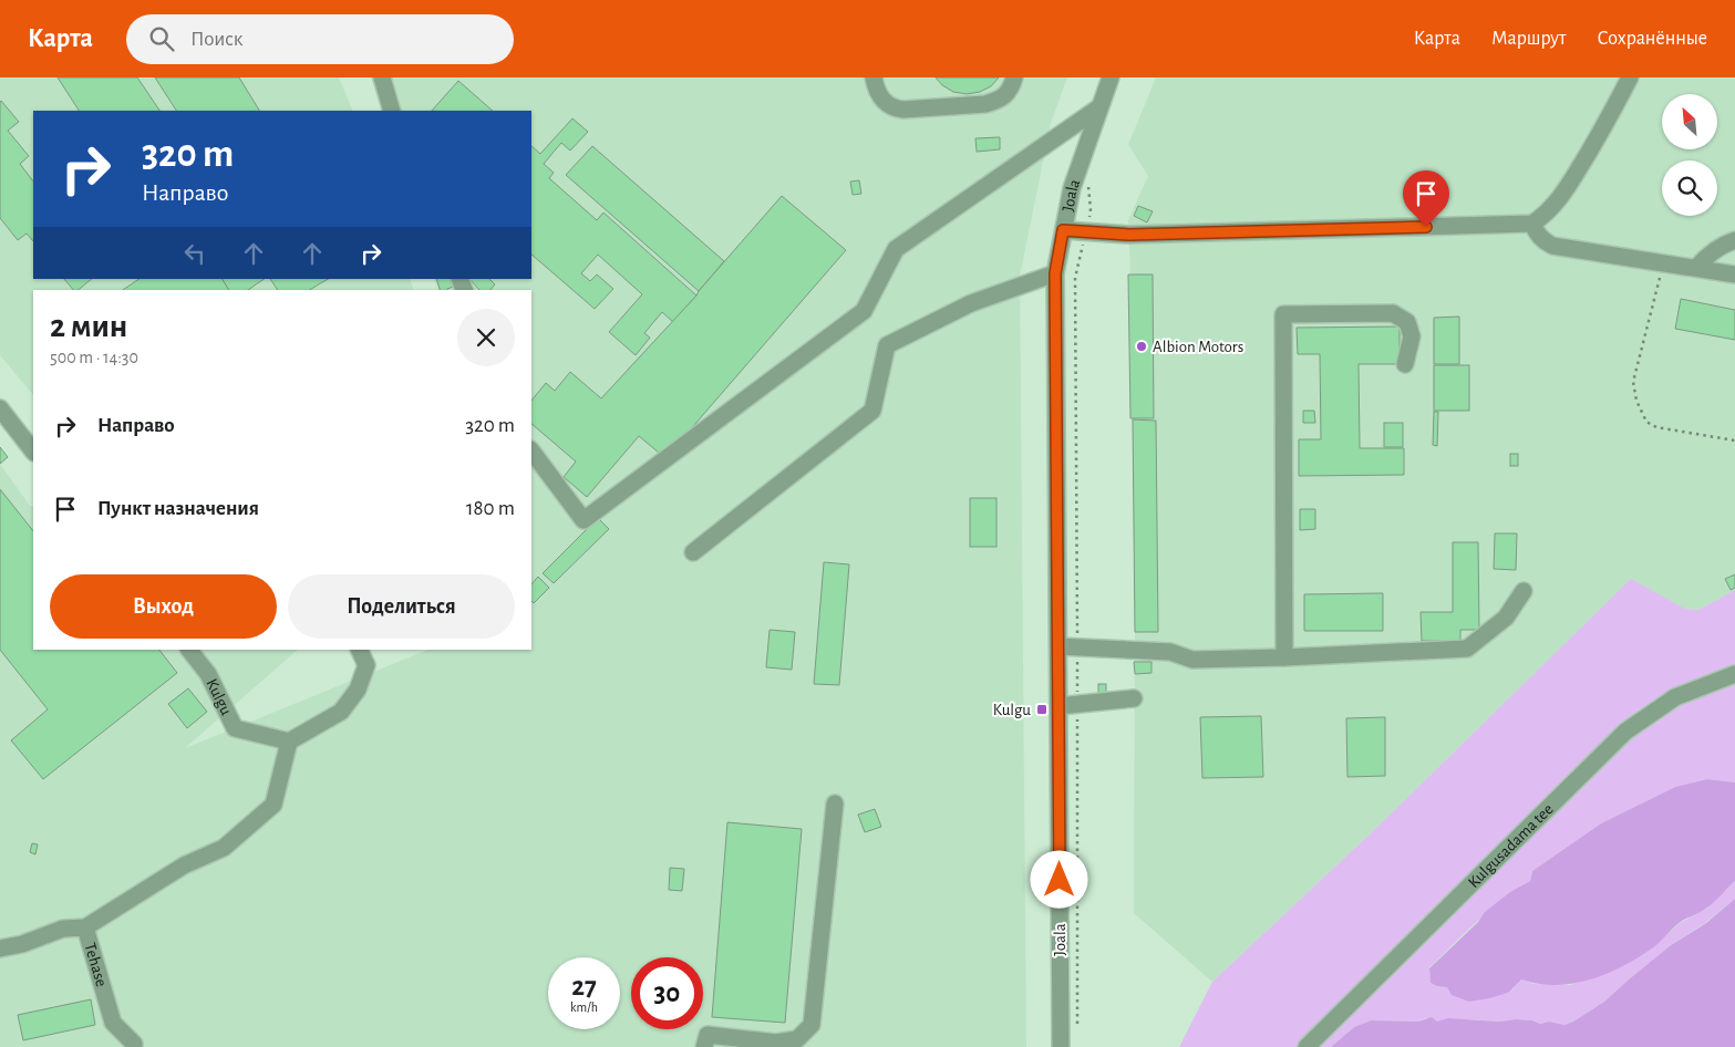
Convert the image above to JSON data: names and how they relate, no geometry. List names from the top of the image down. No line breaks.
{"streets":{"street":["Joala","Kulgu","Kulgusadama tee","Tehase"]},"places":{"other":["Albion Motors"],"transit":["Kulgu"]},"north":"top left","page":{"header":"Карта","search":"Поиск","nav":["Карта","Маршрут","Сохранённые"],"turn":["320 m","Направо"],"heading":["2 мин","500 m · 14:30"],"list":[{"name":"Направо","value":"320 m"},{"name":"Пункт назначения","value":"180 m"}],"buttons":["Выход","Поделиться"],"speed":"27 km/h","limit":"30"}}
